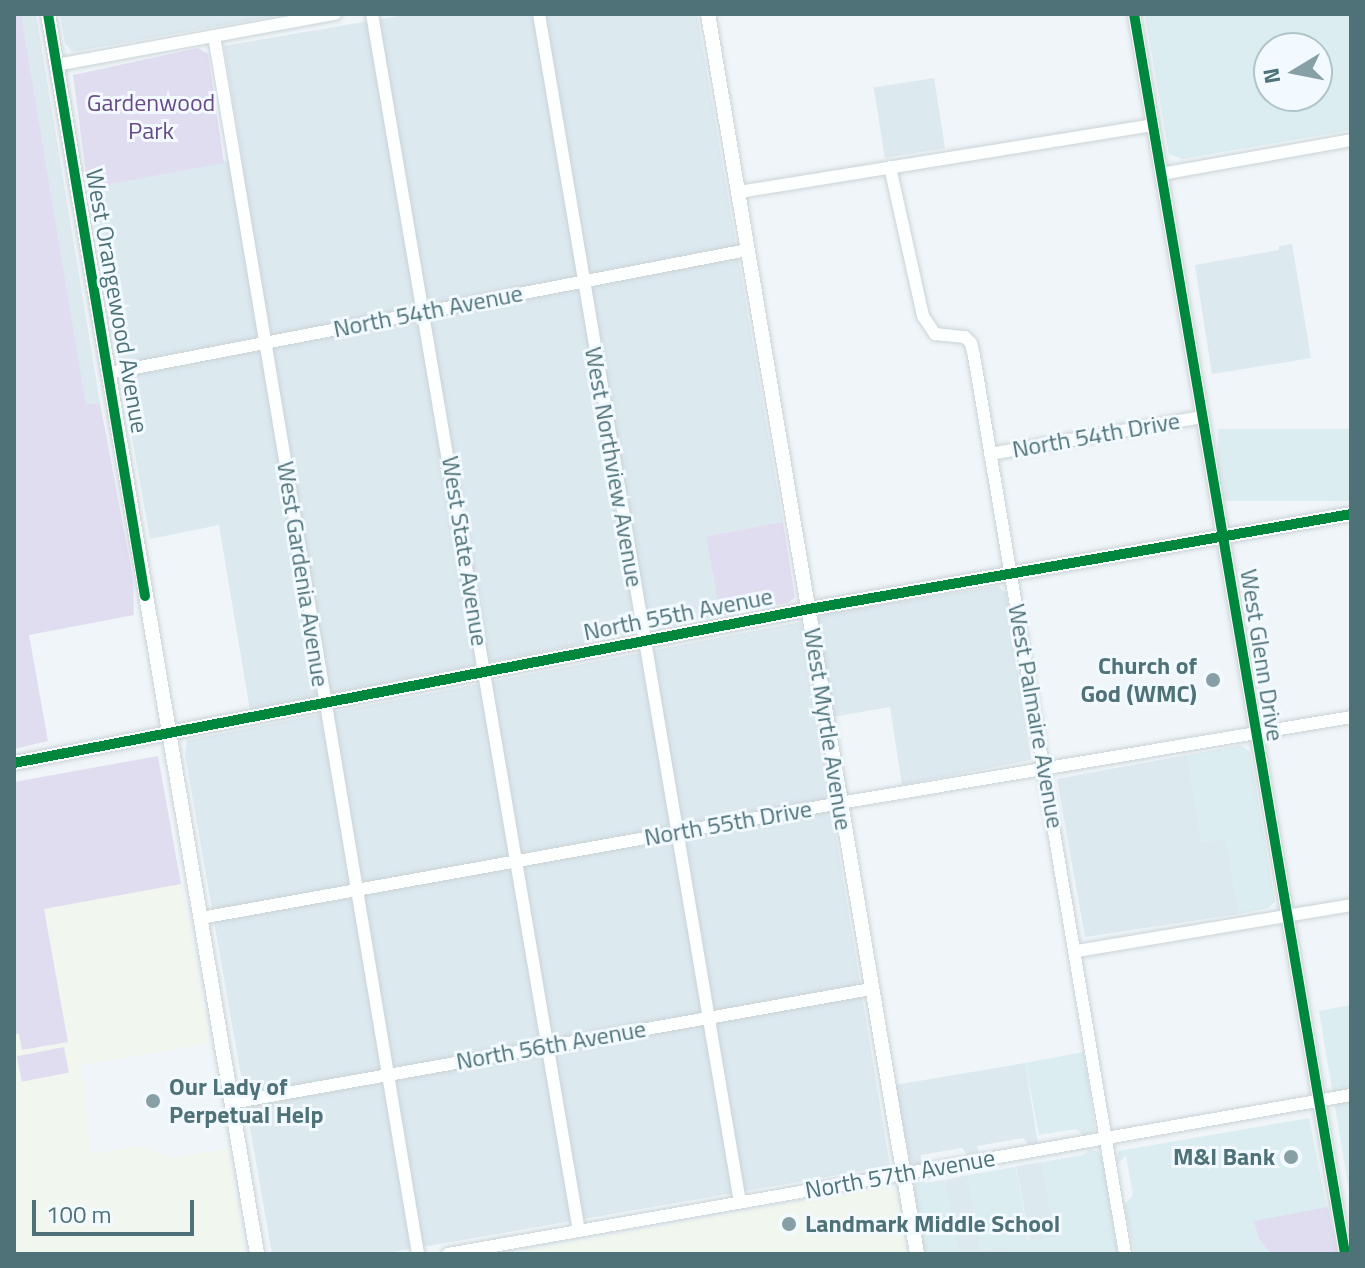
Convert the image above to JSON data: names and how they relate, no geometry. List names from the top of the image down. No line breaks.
{"streets":{"street":["West Orangewood Avenue","North 54th Avenue","North 54th Drive","West Northview Avenue","West State Avenue","West Gardenia Avenue","North 55th Avenue","West Glenn Drive","West Palmaire Avenue","West Myrtle Avenue","North 55th Drive","North 56th Avenue","North 57th Avenue"]},"crossings":[["West Orangewood Avenue","North 54th Avenue"],["West Orangewood Avenue","North 55th Avenue"],["West Orangewood Avenue","North 55th Drive"],["West Orangewood Avenue","North 56th Avenue"],["North 54th Avenue","West Northview Avenue"],["North 54th Avenue","West State Avenue"],["North 54th Avenue","West Gardenia Avenue"],["North 54th Avenue","West Myrtle Avenue"],["North 54th Drive","West Glenn Drive"],["North 54th Drive","West Palmaire Avenue"],["West Northview Avenue","North 55th Avenue"],["West Northview Avenue","North 55th Drive"],["West Northview Avenue","North 56th Avenue"],["West Northview Avenue","North 57th Avenue"],["West State Avenue","North 55th Avenue"],["West State Avenue","North 55th Drive"],["West State Avenue","North 56th Avenue"],["West State Avenue","North 57th Avenue"],["West Gardenia Avenue","North 55th Avenue"],["West Gardenia Avenue","North 55th Drive"],["West Gardenia Avenue","North 56th Avenue"],["North 55th Avenue","West Glenn Drive"],["North 55th Avenue","West Palmaire Avenue"],["North 55th Avenue","West Myrtle Avenue"],["West Glenn Drive","North 55th Drive"],["West Glenn Drive","North 57th Avenue"],["West Palmaire Avenue","North 55th Drive"],["West Palmaire Avenue","North 57th Avenue"],["West Myrtle Avenue","North 55th Drive"],["West Myrtle Avenue","North 56th Avenue"],["West Myrtle Avenue","North 57th Avenue"]],"parks":["Gardenwood Park"],"places":["Church of God (WMC)","Our Lady of Perpetual Help","M&I Bank","Landmark Middle School"],"scale_bar":"100 m","north":"left"}
